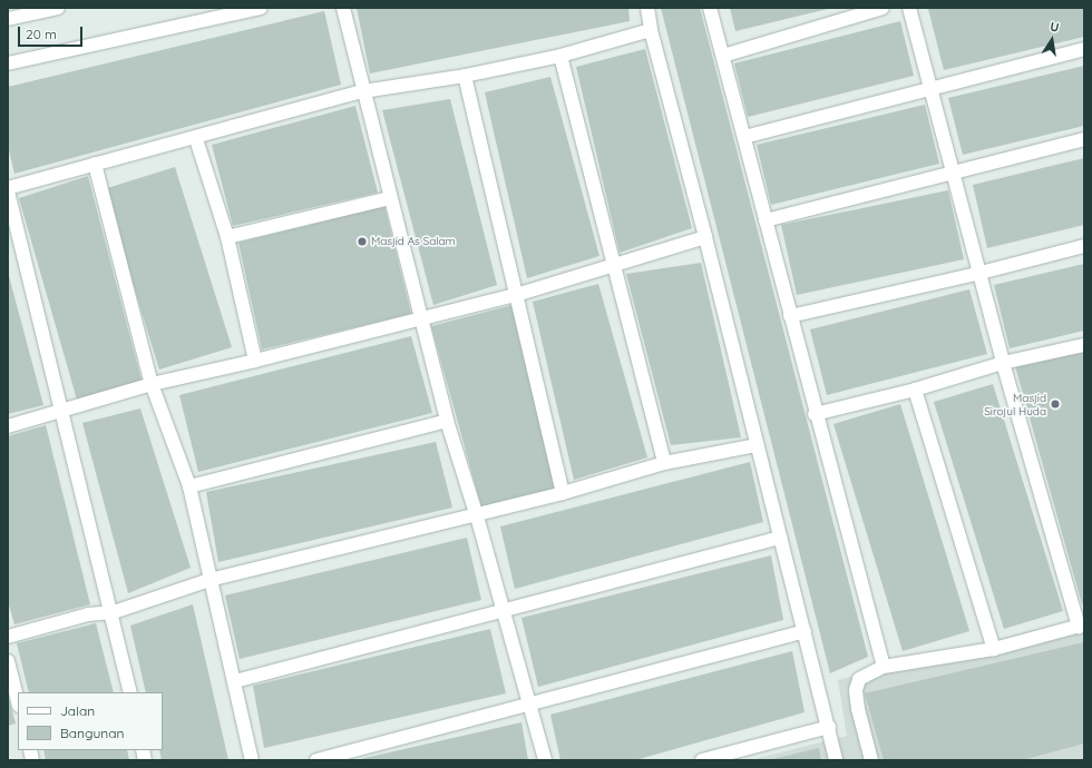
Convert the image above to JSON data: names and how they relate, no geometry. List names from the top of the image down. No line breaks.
{"places":["Masjid As Salam","Masjid Sirojul Huda"],"legend":["Jalan","Bangunan"],"scale_bar":"20 m","north":"top"}
